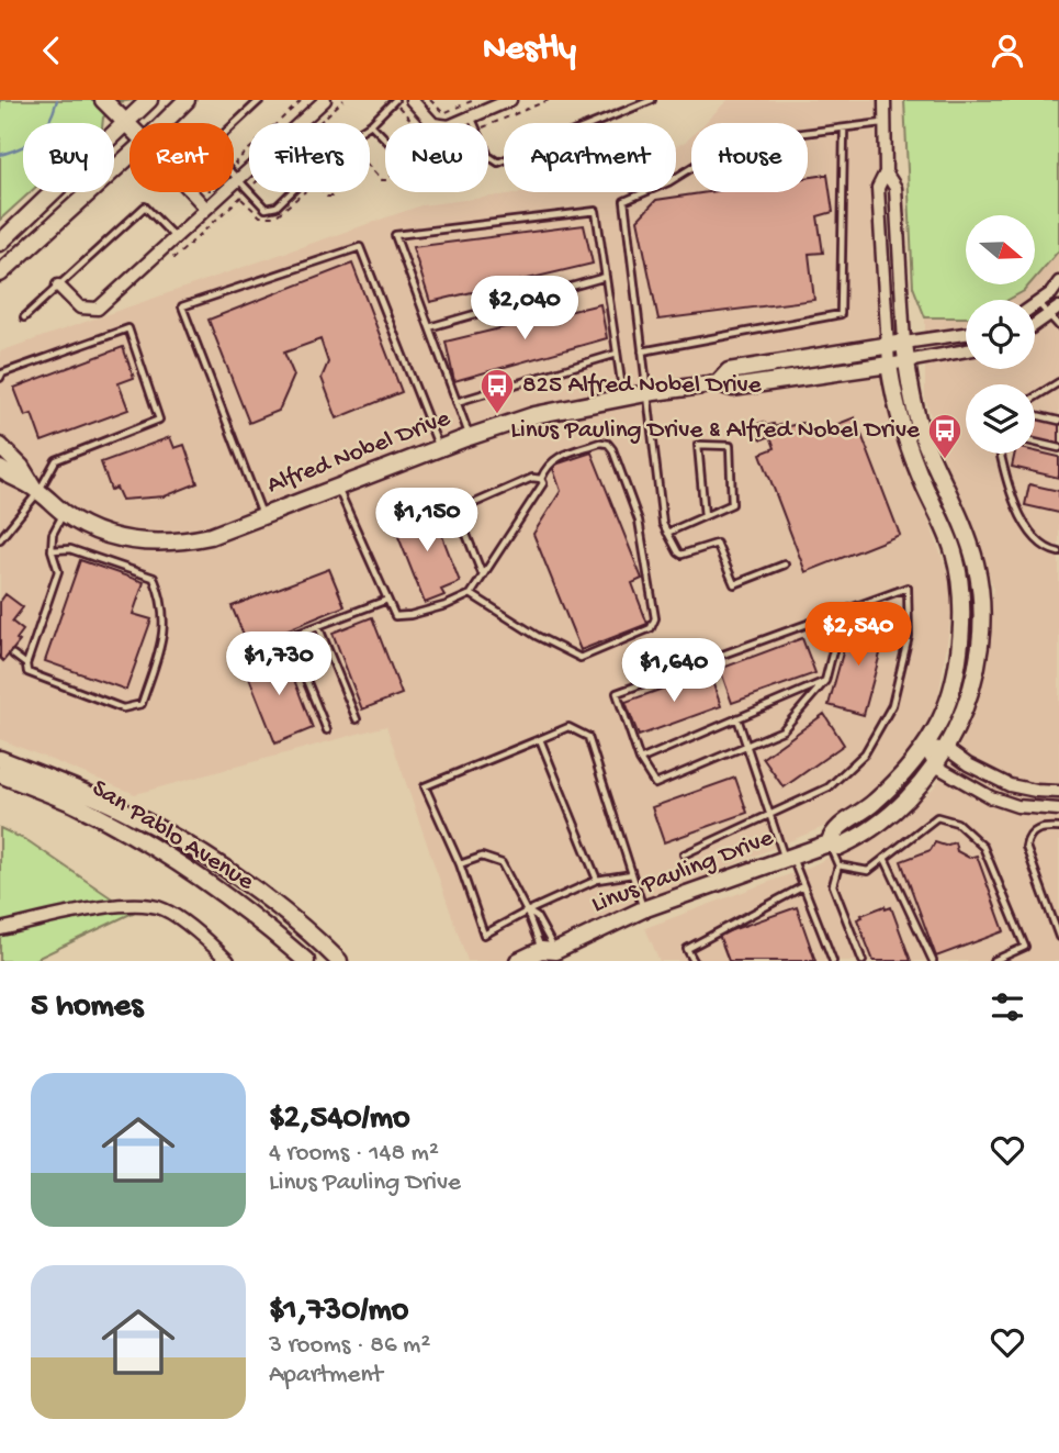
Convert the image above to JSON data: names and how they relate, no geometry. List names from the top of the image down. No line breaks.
{"streets":{"street":["Alfred Nobel Drive","San Pablo Avenue","Linus Pauling Drive"]},"crossings":[["Alfred Nobel Drive","Linus Pauling Drive"]],"places":{"bus stop":["825 Alfred Nobel Drive","Linus Pauling Drive & Alfred Nobel Drive"]},"north":"right","page":{"header":"Nestly","chip":["Buy","Rent","Filters","New","Apartment","House"],"price":["$2,040","$1,150","$2,540","$1,730","$1,640"],"heading":"5 homes","list":[{"name":"$2,540/mo","note":"4 rooms · 148 m² · Linus Pauling Drive"},{"name":"$1,730/mo","note":"3 rooms · 86 m² · Apartment"}]}}
